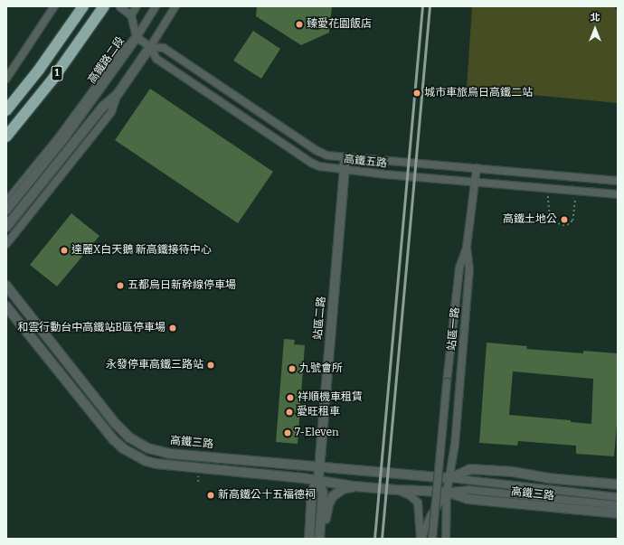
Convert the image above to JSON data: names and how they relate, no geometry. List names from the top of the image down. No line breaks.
{"streets":{"highway":["1"],"street":["高鐵路二段","高鐵五路","站區二路","站區一路","高鐵三路"]},"crossings":[["高鐵路二段","高鐵五路"],["高鐵五路","站區二路"],["高鐵五路","站區一路"],["站區二路","高鐵三路"],["站區一路","高鐵三路"]],"places":["臻愛花園飯店","城市車旅烏日高鐵二站","高鐵土地公","達麗X白天鵝 新高鐵接待中心","五都烏日新幹線停車場","和雲行動台中高鐵站B區停車場","永發停車高鐵三路站","九號會所","祥順機車租賃","愛旺租車","7-Eleven","新高鐵公十五福德祠"],"north":"top"}
